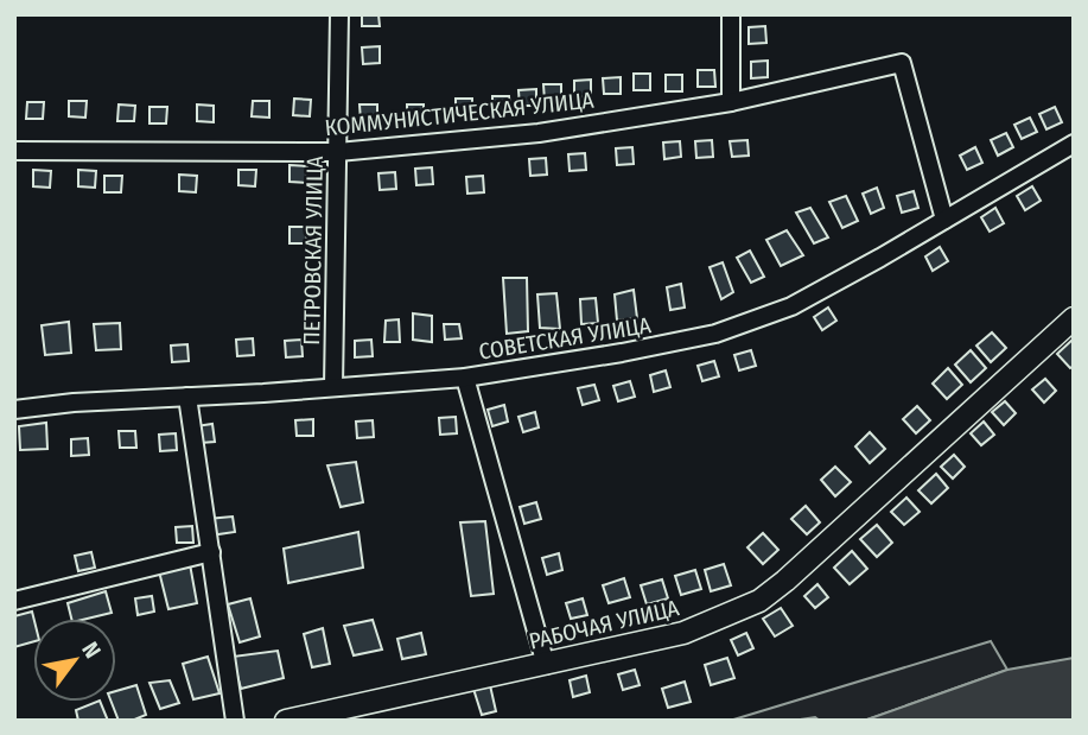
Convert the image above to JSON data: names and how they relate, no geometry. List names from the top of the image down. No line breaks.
{"streets":{"main road":["РАБОЧАЯ УЛИЦА"],"street":["КОММУНИСТИЧЕСКАЯ УЛИЦА","ПЕТРОВСКАЯ УЛИЦА","СОВЕТСКАЯ УЛИЦА"]},"crossings":[["КОММУНИСТИЧЕСКАЯ УЛИЦА","ПЕТРОВСКАЯ УЛИЦА"],["КОММУНИСТИЧЕСКАЯ УЛИЦА","СОВЕТСКАЯ УЛИЦА"],["ПЕТРОВСКАЯ УЛИЦА","СОВЕТСКАЯ УЛИЦА"]],"north":"top right"}
